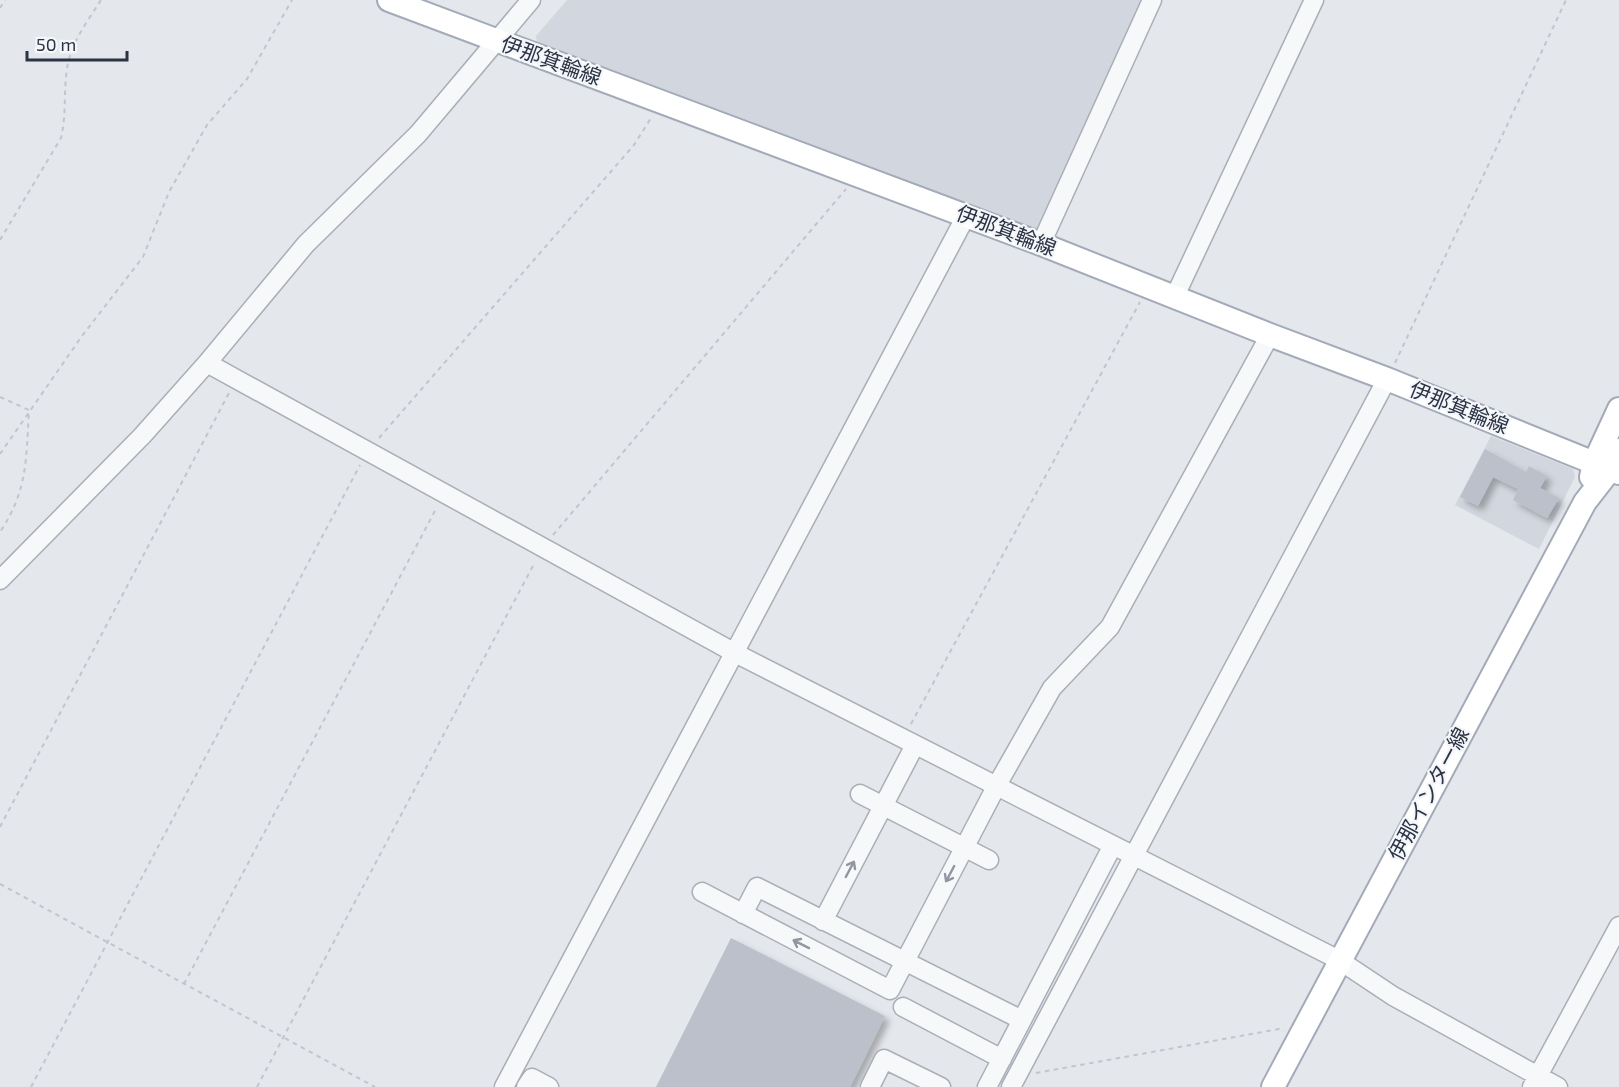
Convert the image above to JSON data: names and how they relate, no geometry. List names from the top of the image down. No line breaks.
{"streets":{"main road":["伊那箕輪線","伊那インター線"]},"crossings":[["伊那箕輪線","伊那インター線"]],"scale_bar":"50 m"}
